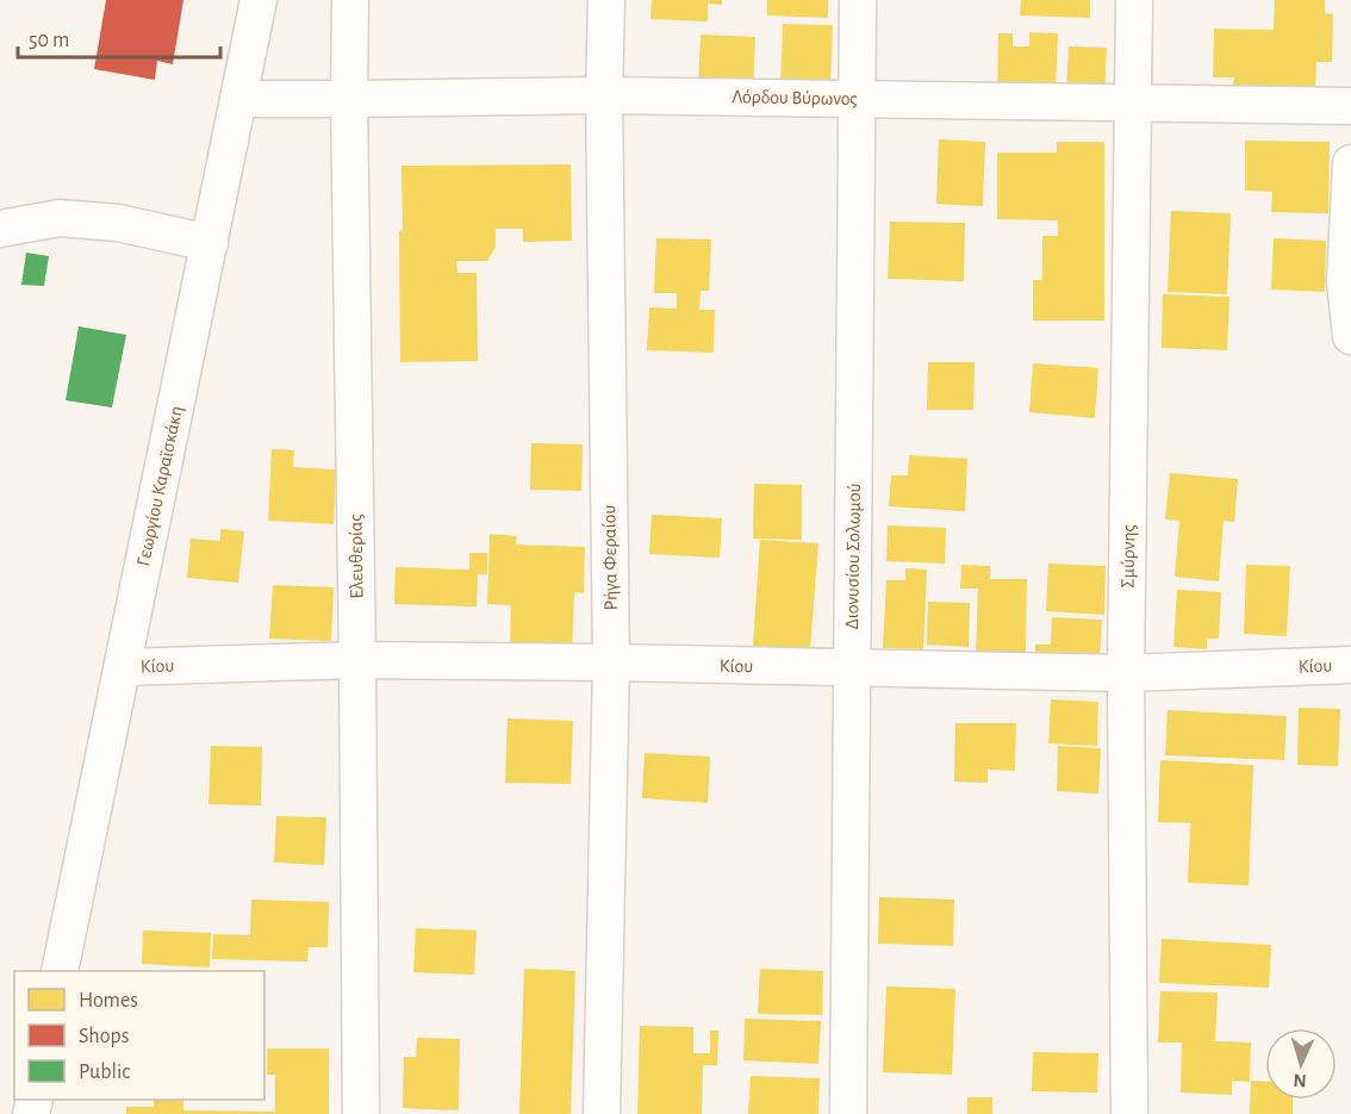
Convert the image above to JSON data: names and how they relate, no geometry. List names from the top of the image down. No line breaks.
{"streets":{"street":["Λόρδου Βύρωνος","Γεωργίου Καραϊσκάκη","Ελευθερίας","Διονυσίου Σολωμού","Σμύρνης","Ρήγα Φεραίου","Κίου"]},"crossings":[["Λόρδου Βύρωνος","Γεωργίου Καραϊσκάκη"],["Λόρδου Βύρωνος","Ελευθερίας"],["Λόρδου Βύρωνος","Διονυσίου Σολωμού"],["Λόρδου Βύρωνος","Σμύρνης"],["Λόρδου Βύρωνος","Ρήγα Φεραίου"],["Γεωργίου Καραϊσκάκη","Κίου"],["Ελευθερίας","Κίου"],["Διονυσίου Σολωμού","Κίου"],["Σμύρνης","Κίου"],["Ρήγα Φεραίου","Κίου"]],"legend":["Homes","Shops","Public"],"scale_bar":"50 m","north":"bottom"}
